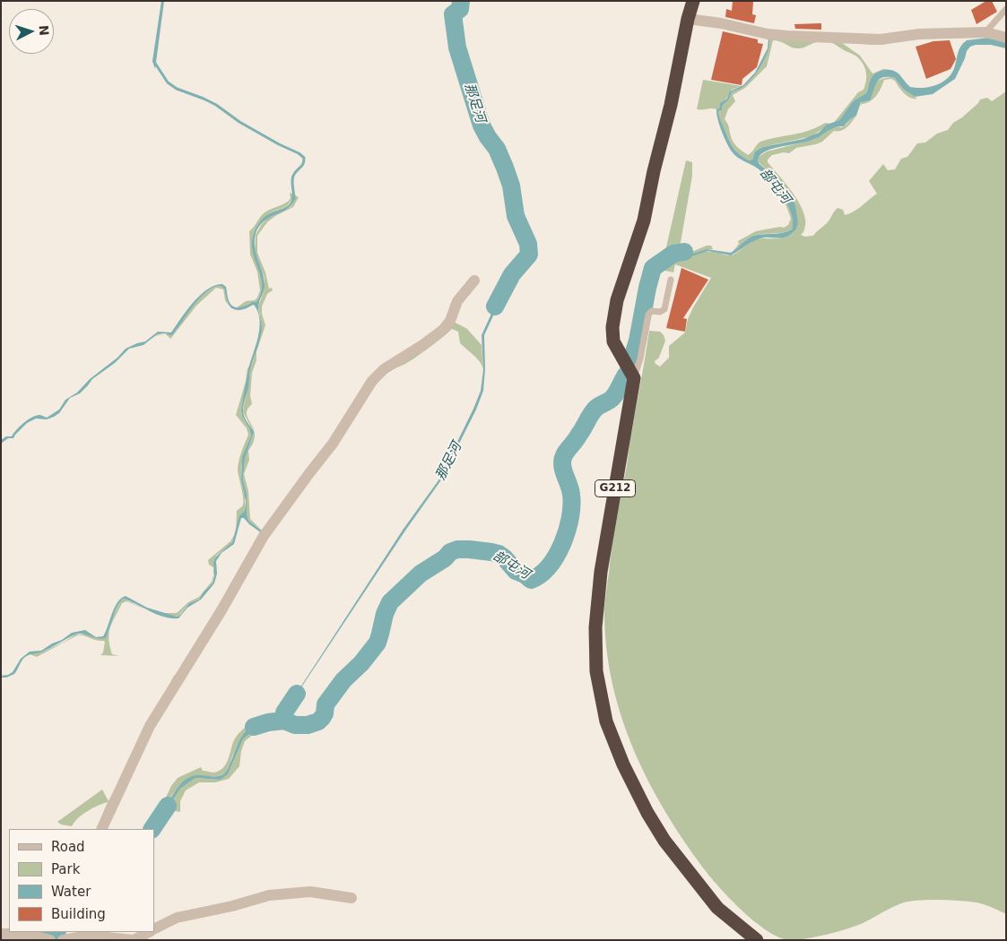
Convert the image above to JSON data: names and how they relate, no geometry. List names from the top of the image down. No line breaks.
{"streets":{"highway":["G212"]},"water":["那足河","部屯河"],"legend":["Road","Park","Water","Building"],"north":"right"}
